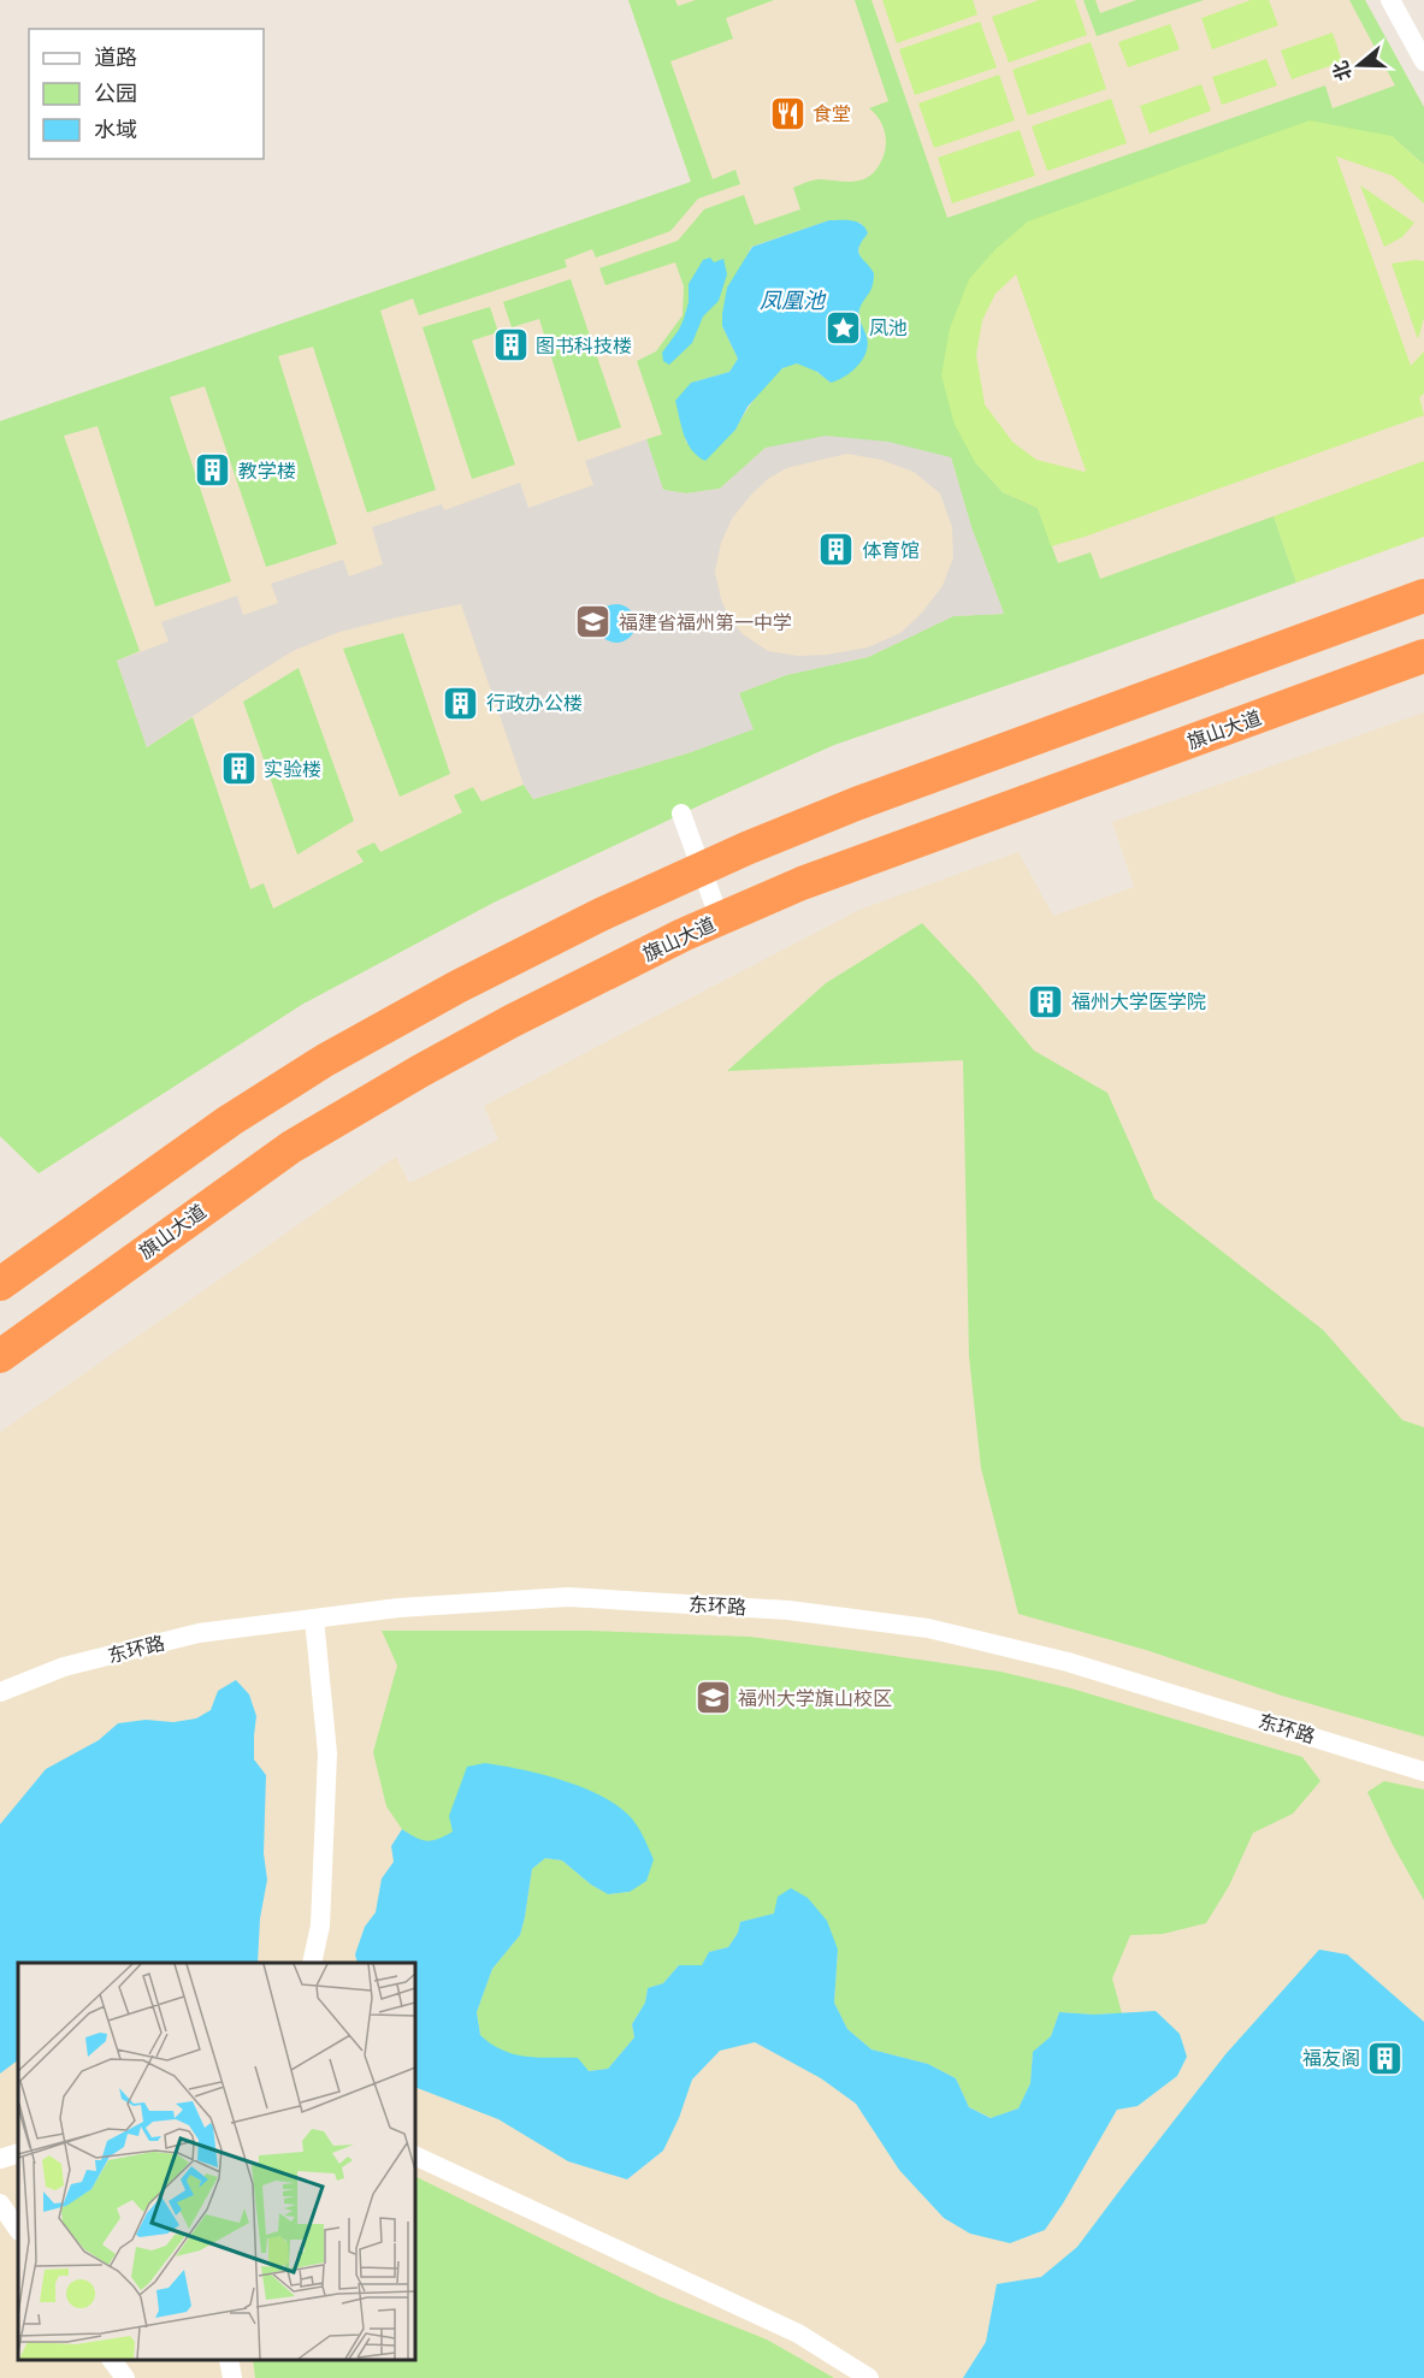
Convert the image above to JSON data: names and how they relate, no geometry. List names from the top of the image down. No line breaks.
{"streets":{"highway":["旗山大道"],"street":["东环路"]},"water":["凤凰池"],"places":{"restaurant":["食堂"],"place":["凤池"],"building":["图书科技楼","教学楼","体育馆","行政办公楼","实验楼","福州大学医学院","福友阁"],"school or university":["福建省福州第一中学","福州大学旗山校区"]},"legend":["道路","公园","水域"],"north":"left"}
